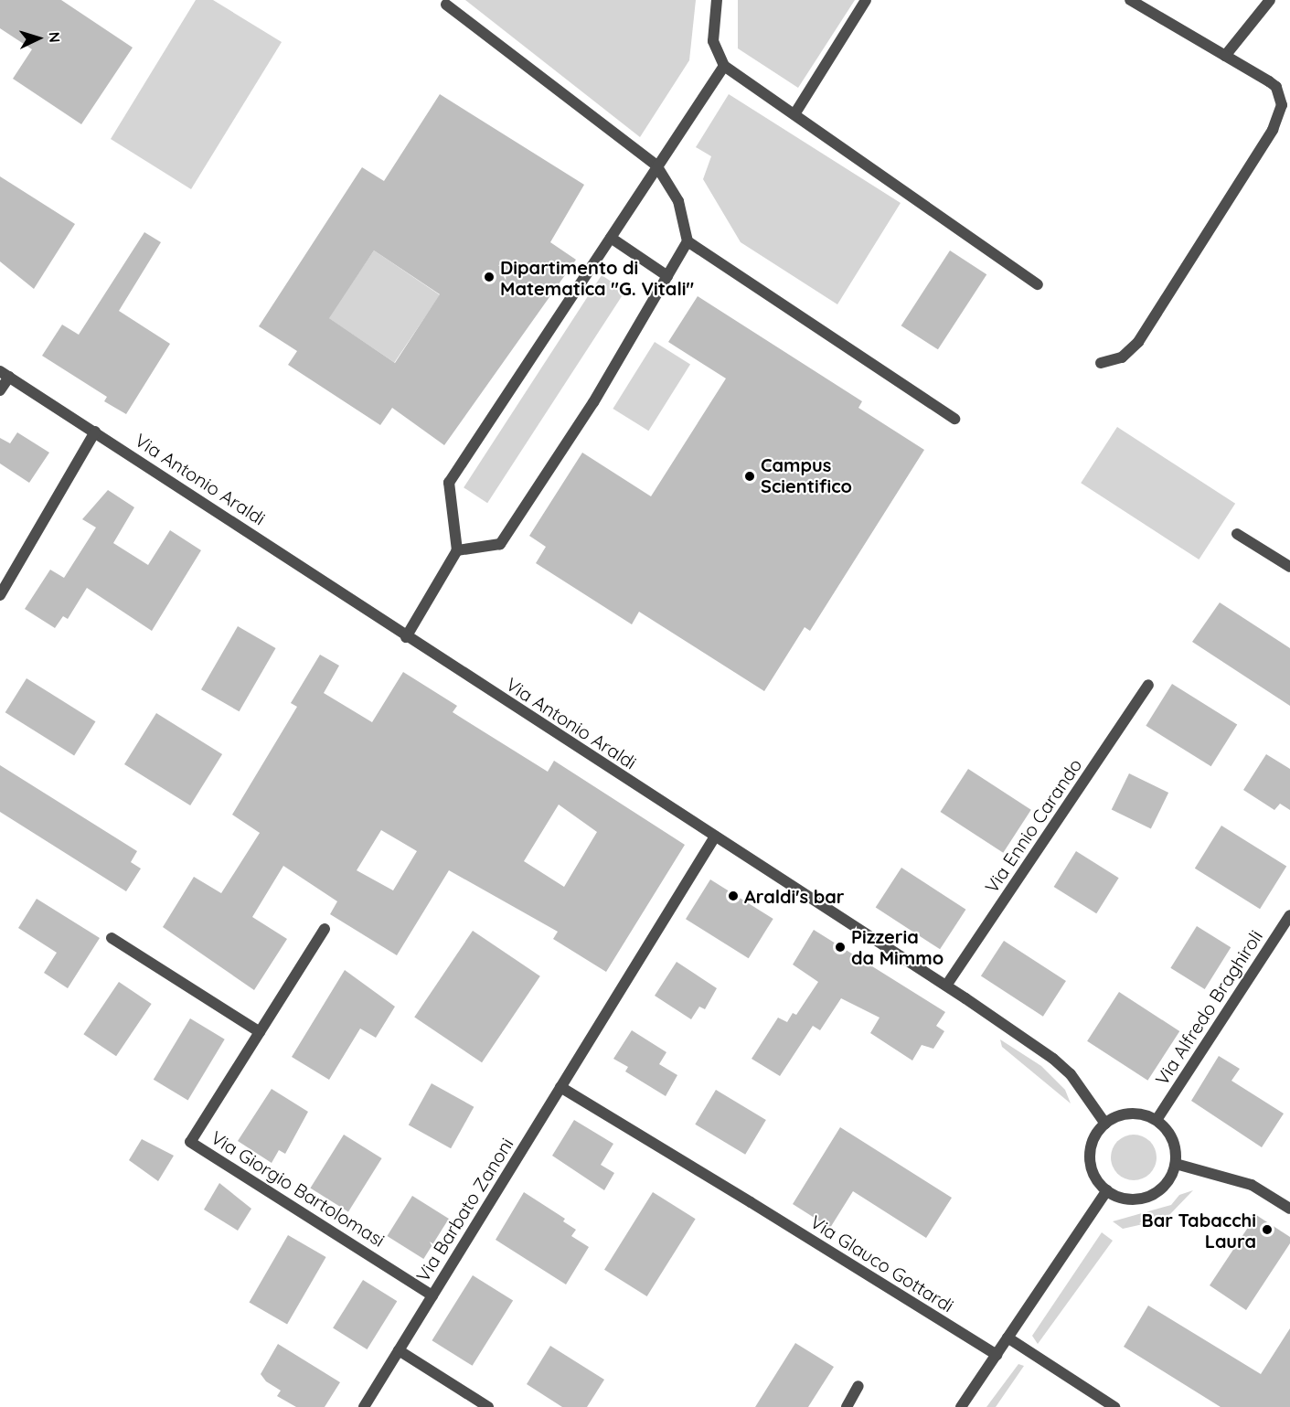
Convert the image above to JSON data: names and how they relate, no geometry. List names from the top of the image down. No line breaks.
{"streets":{"street":["Via Antonio Araldi","Via Ennio Carando","Via Alfredo Braghiroli","Via Giorgio Bartolomasi","Via Barbato Zanoni","Via Glauco Gottardi"]},"crossings":[["Via Antonio Araldi","Via Ennio Carando"],["Via Antonio Araldi","Via Alfredo Braghiroli"],["Via Antonio Araldi","Via Barbato Zanoni"],["Via Giorgio Bartolomasi","Via Barbato Zanoni"],["Via Barbato Zanoni","Via Glauco Gottardi"]],"places":["Dipartimento di Matematica \"G. Vitali\"","Campus Scientifico","Araldi's bar","Pizzeria da Mimmo","Bar Tabacchi Laura"],"north":"right"}
